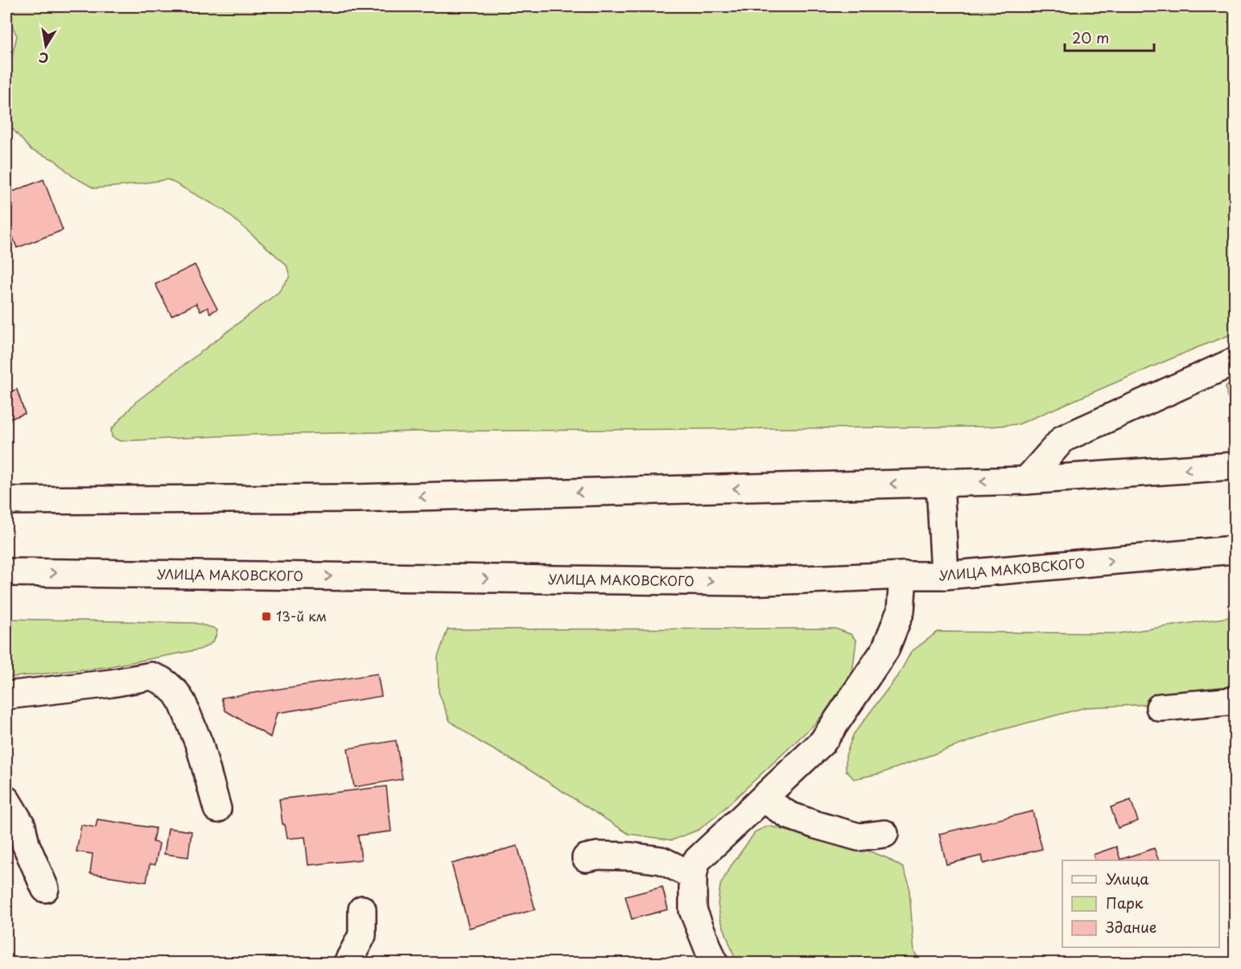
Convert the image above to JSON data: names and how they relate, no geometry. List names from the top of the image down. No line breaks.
{"streets":{"main road":["УЛИЦА МАКОВСКОГО"]},"places":{"transit":["13-й км"]},"legend":["Улица","Парк","Здание"],"scale_bar":"20 m","north":"bottom"}
